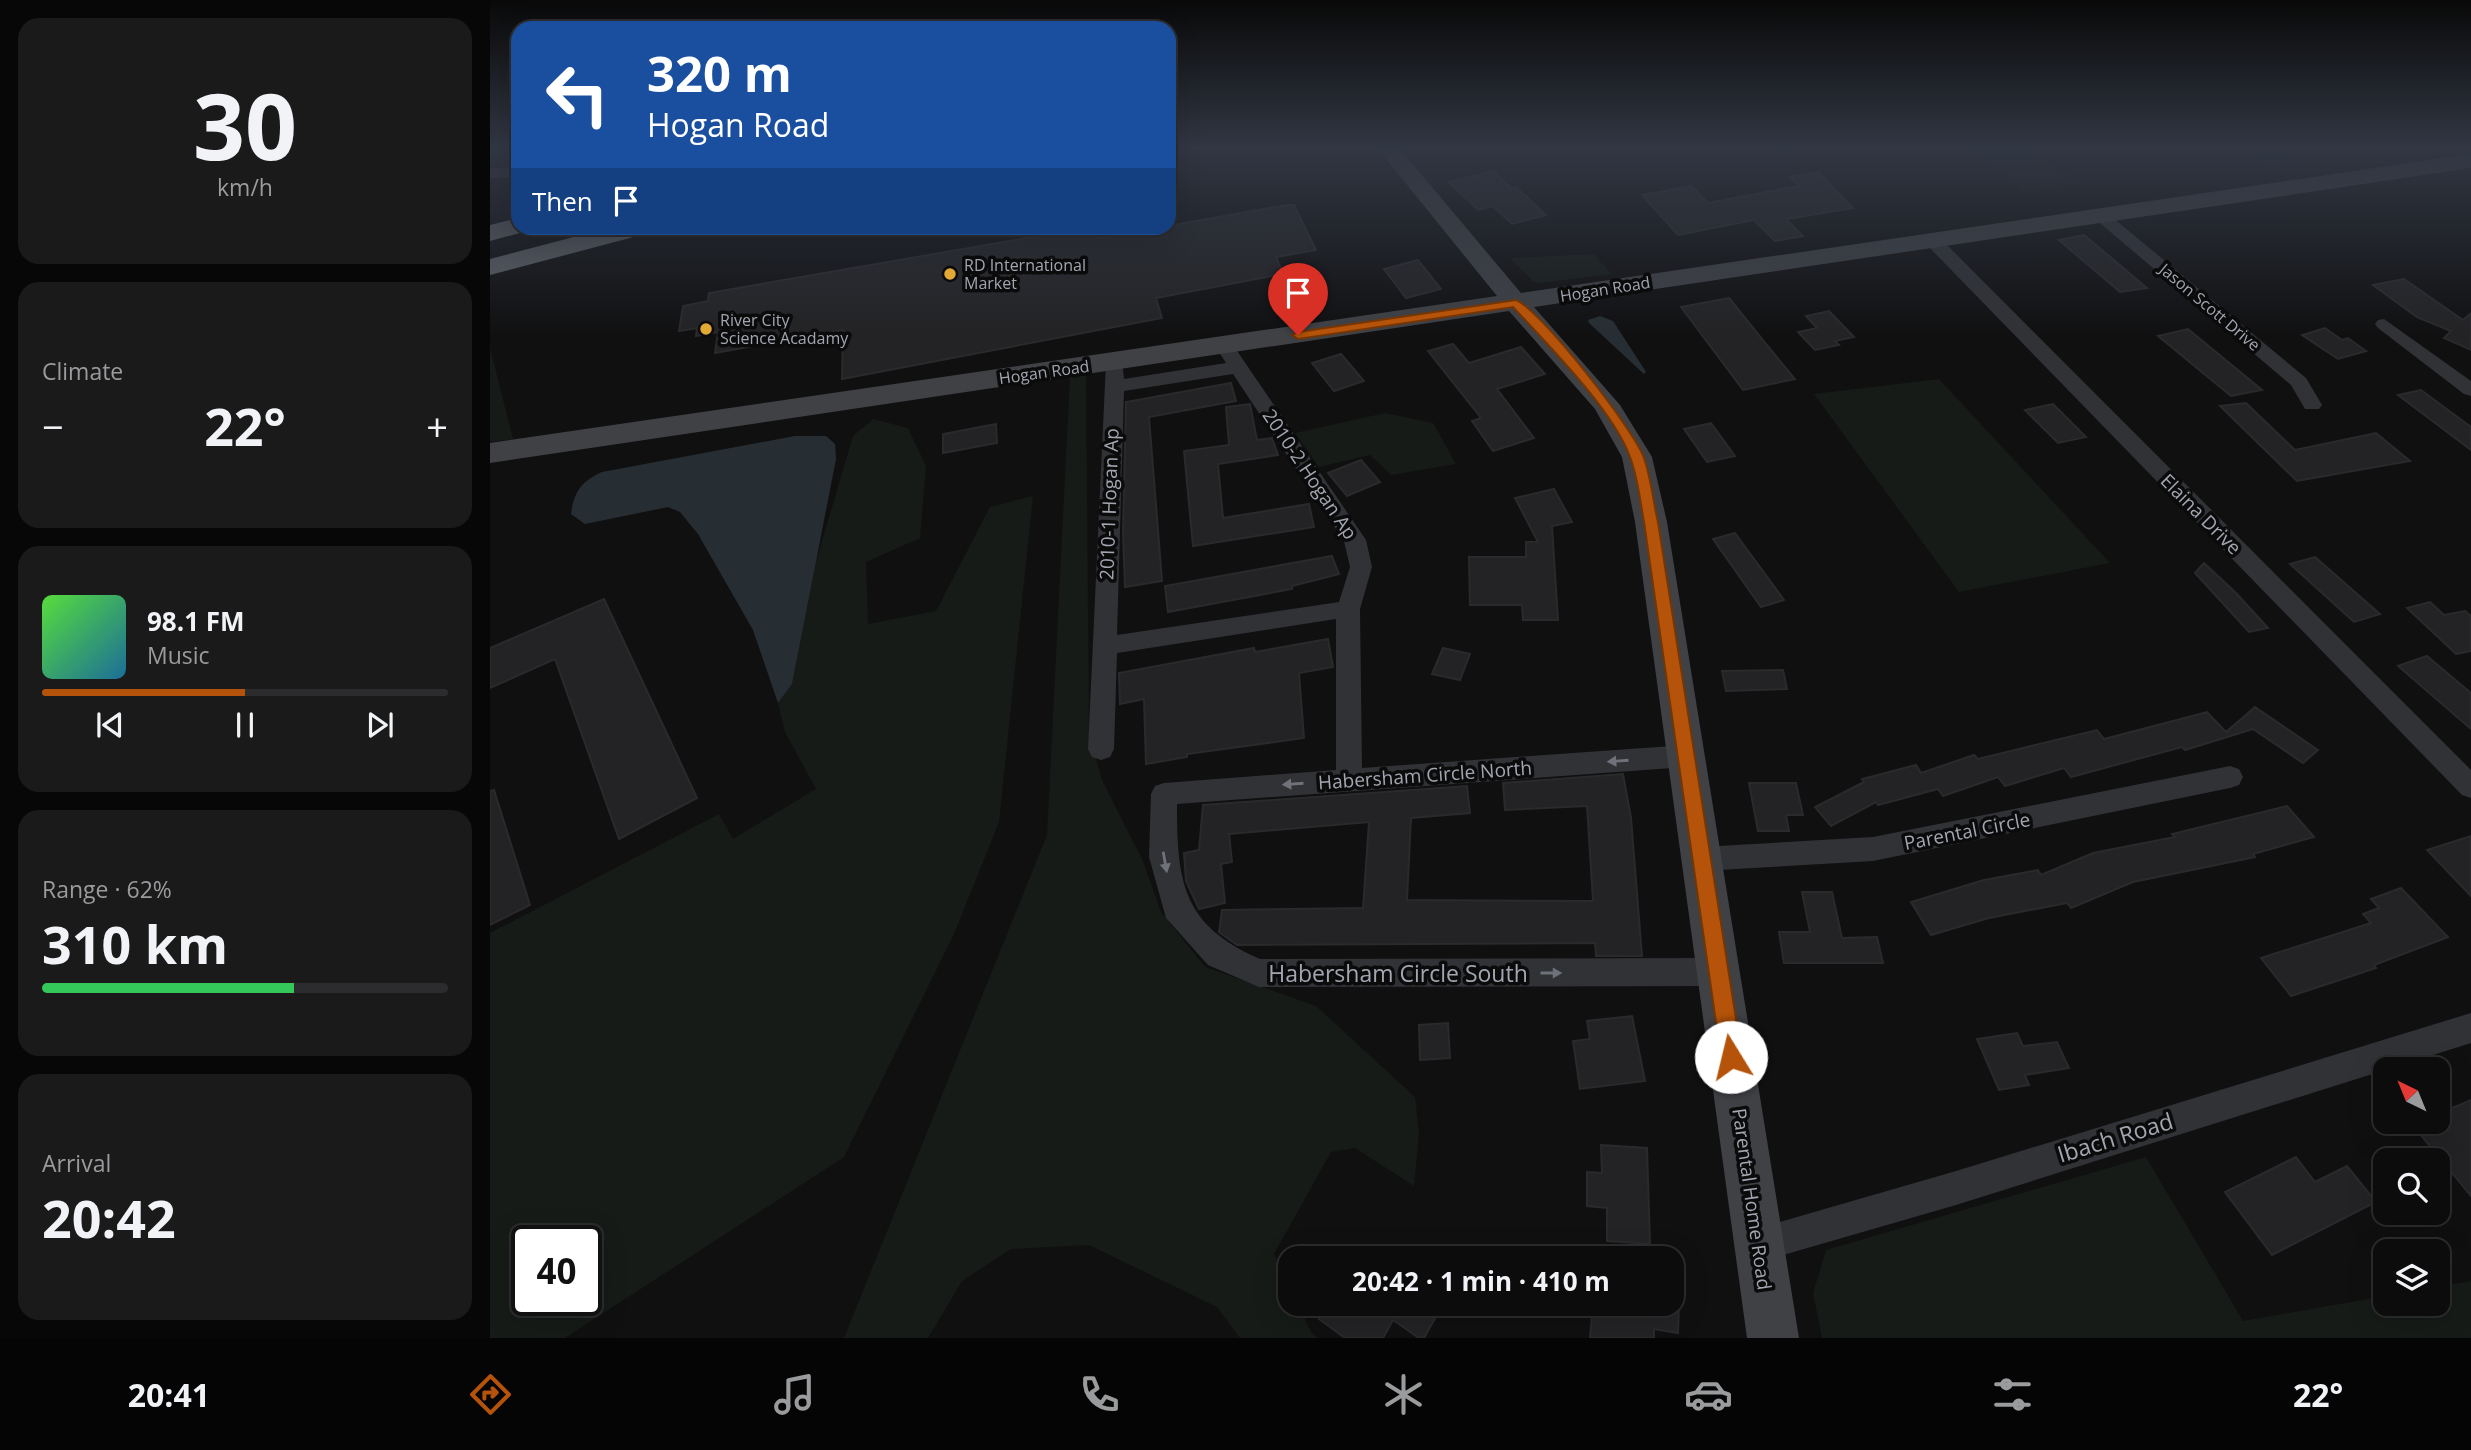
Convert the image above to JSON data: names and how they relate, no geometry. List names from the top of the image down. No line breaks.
{"streets":{"main road":["Hogan Road","Parental Home Road"],"street":["Jason Scott Drive","2010-2 Hogan Ap","2010-1 Hogan Ap","Elaina Drive","Habersham Circle North","Parental Circle","Habersham Circle South","Ibach Road"]},"crossings":[["Hogan Road","Jason Scott Drive"],["Hogan Road","2010-2 Hogan Ap"],["Hogan Road","2010-1 Hogan Ap"],["Hogan Road","Elaina Drive"],["Hogan Road","Parental Home Road"],["2010-2 Hogan Ap","Habersham Circle North"],["Habersham Circle North","Habersham Circle South"],["Habersham Circle North","Parental Home Road"],["Parental Circle","Parental Home Road"],["Habersham Circle South","Parental Home Road"],["Ibach Road","Parental Home Road"]],"one_way":["Habersham Circle South"],"places":["RD International Market","River City Science Acadamy"],"north":"top left","page":{"tile":[["30","km/h"],"Climate",["Range · 62%","310 km"],["Arrival","20:42"]],"turn":["320 m","Hogan Road"],"then":"Then","heat":["−","22°","+"],"song":["98.1 FM","Music"],"limit":"40","trip":"20:42 · 1 min · 410 m","tabs":["20:41","22°"]}}
